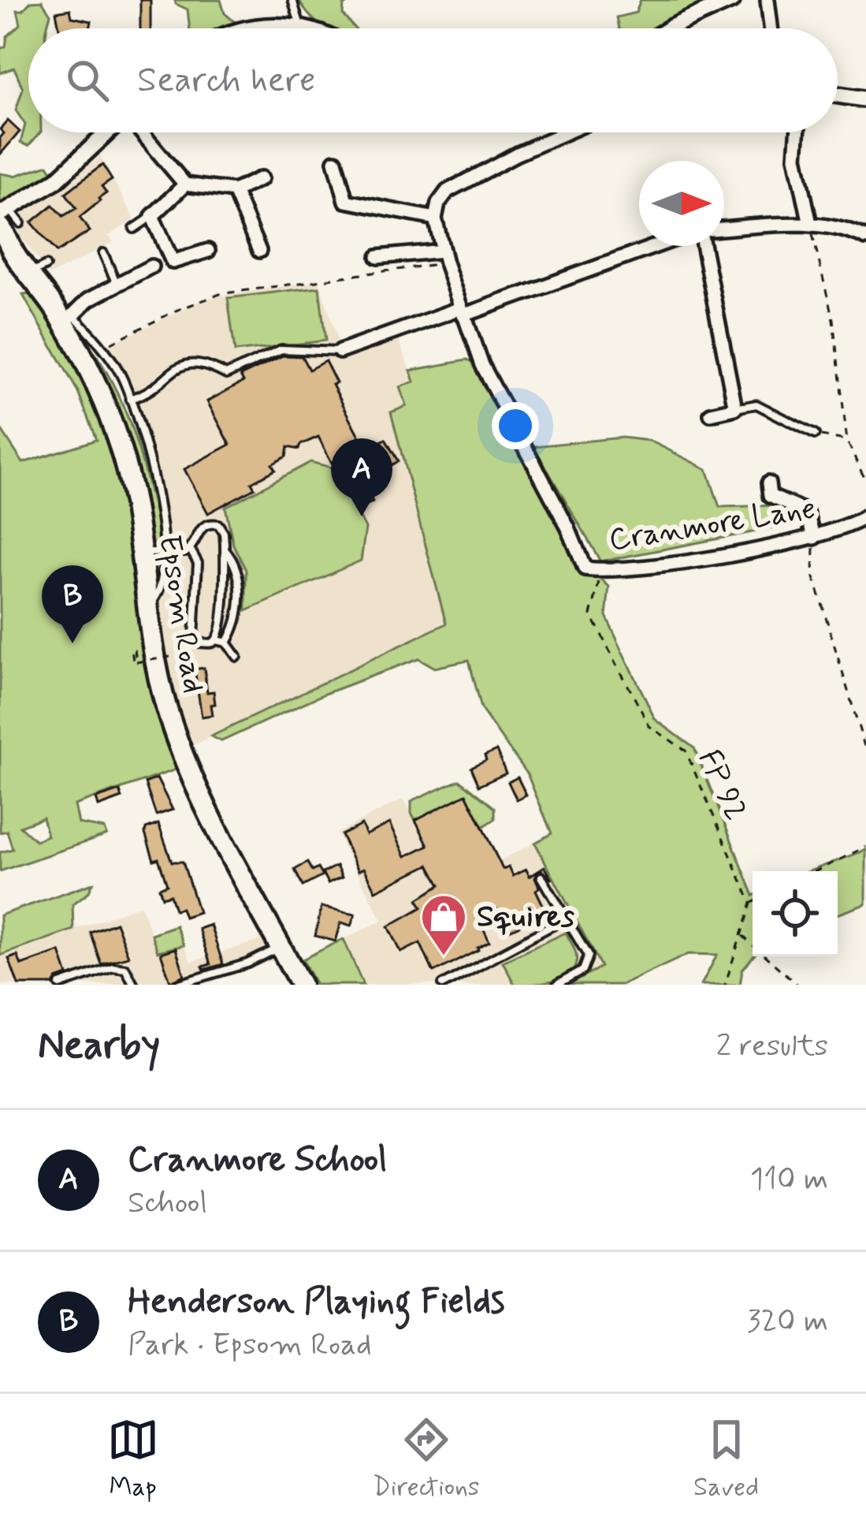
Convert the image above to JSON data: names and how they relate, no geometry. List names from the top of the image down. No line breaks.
{"streets":{"main road":["Epsom Road"],"street":["Cranmore Lane"],"path":["FP 92"]},"crossings":[["Cranmore Lane","FP 92"]],"places":{"shop":["Squires"]},"north":"right","page":{"search":"Search here","pins":["A","B"],"heading":["Nearby","2 results"],"list":[{"mark":"A","name":"Cranmore School","note":"School","value":"110 m"},{"mark":"B","name":"Henderson Playing Fields","note":"Park · Epsom Road","value":"320 m"}],"nav":["Map","Directions","Saved"]}}
